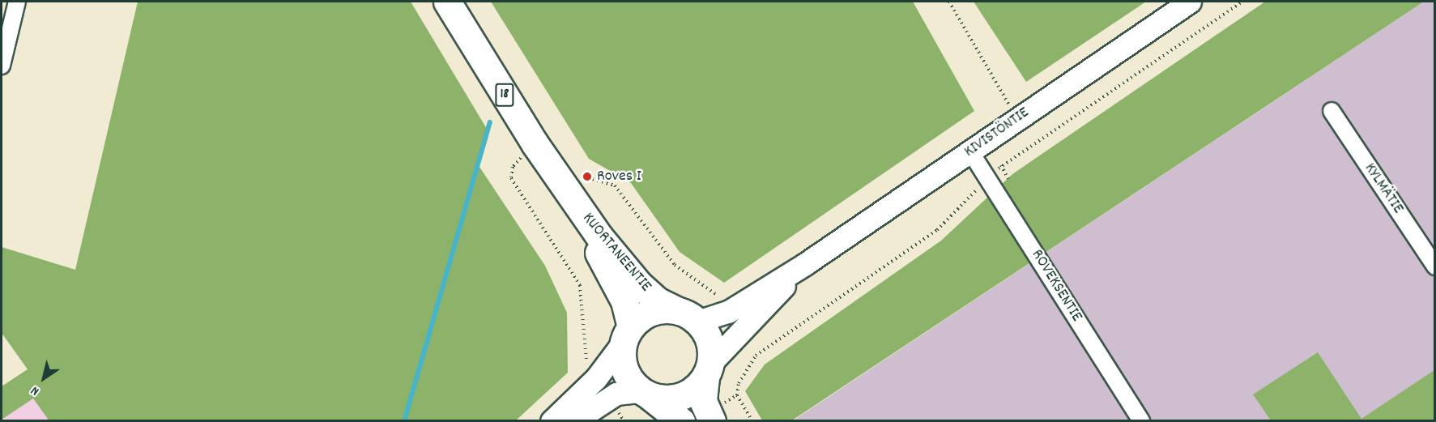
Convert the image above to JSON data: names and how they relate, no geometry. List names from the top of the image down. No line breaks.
{"streets":{"highway":["18","KUORTANEENTIE"],"main road":["KIVISTÖNTIE"],"street":["KYLMÄTIE","ROVEKSENTIE"]},"crossings":[["18","KIVISTÖNTIE"],["18","KUORTANEENTIE"],["KIVISTÖNTIE","KUORTANEENTIE"],["KIVISTÖNTIE","ROVEKSENTIE"]],"places":["Roves I"],"north":"bottom left"}
